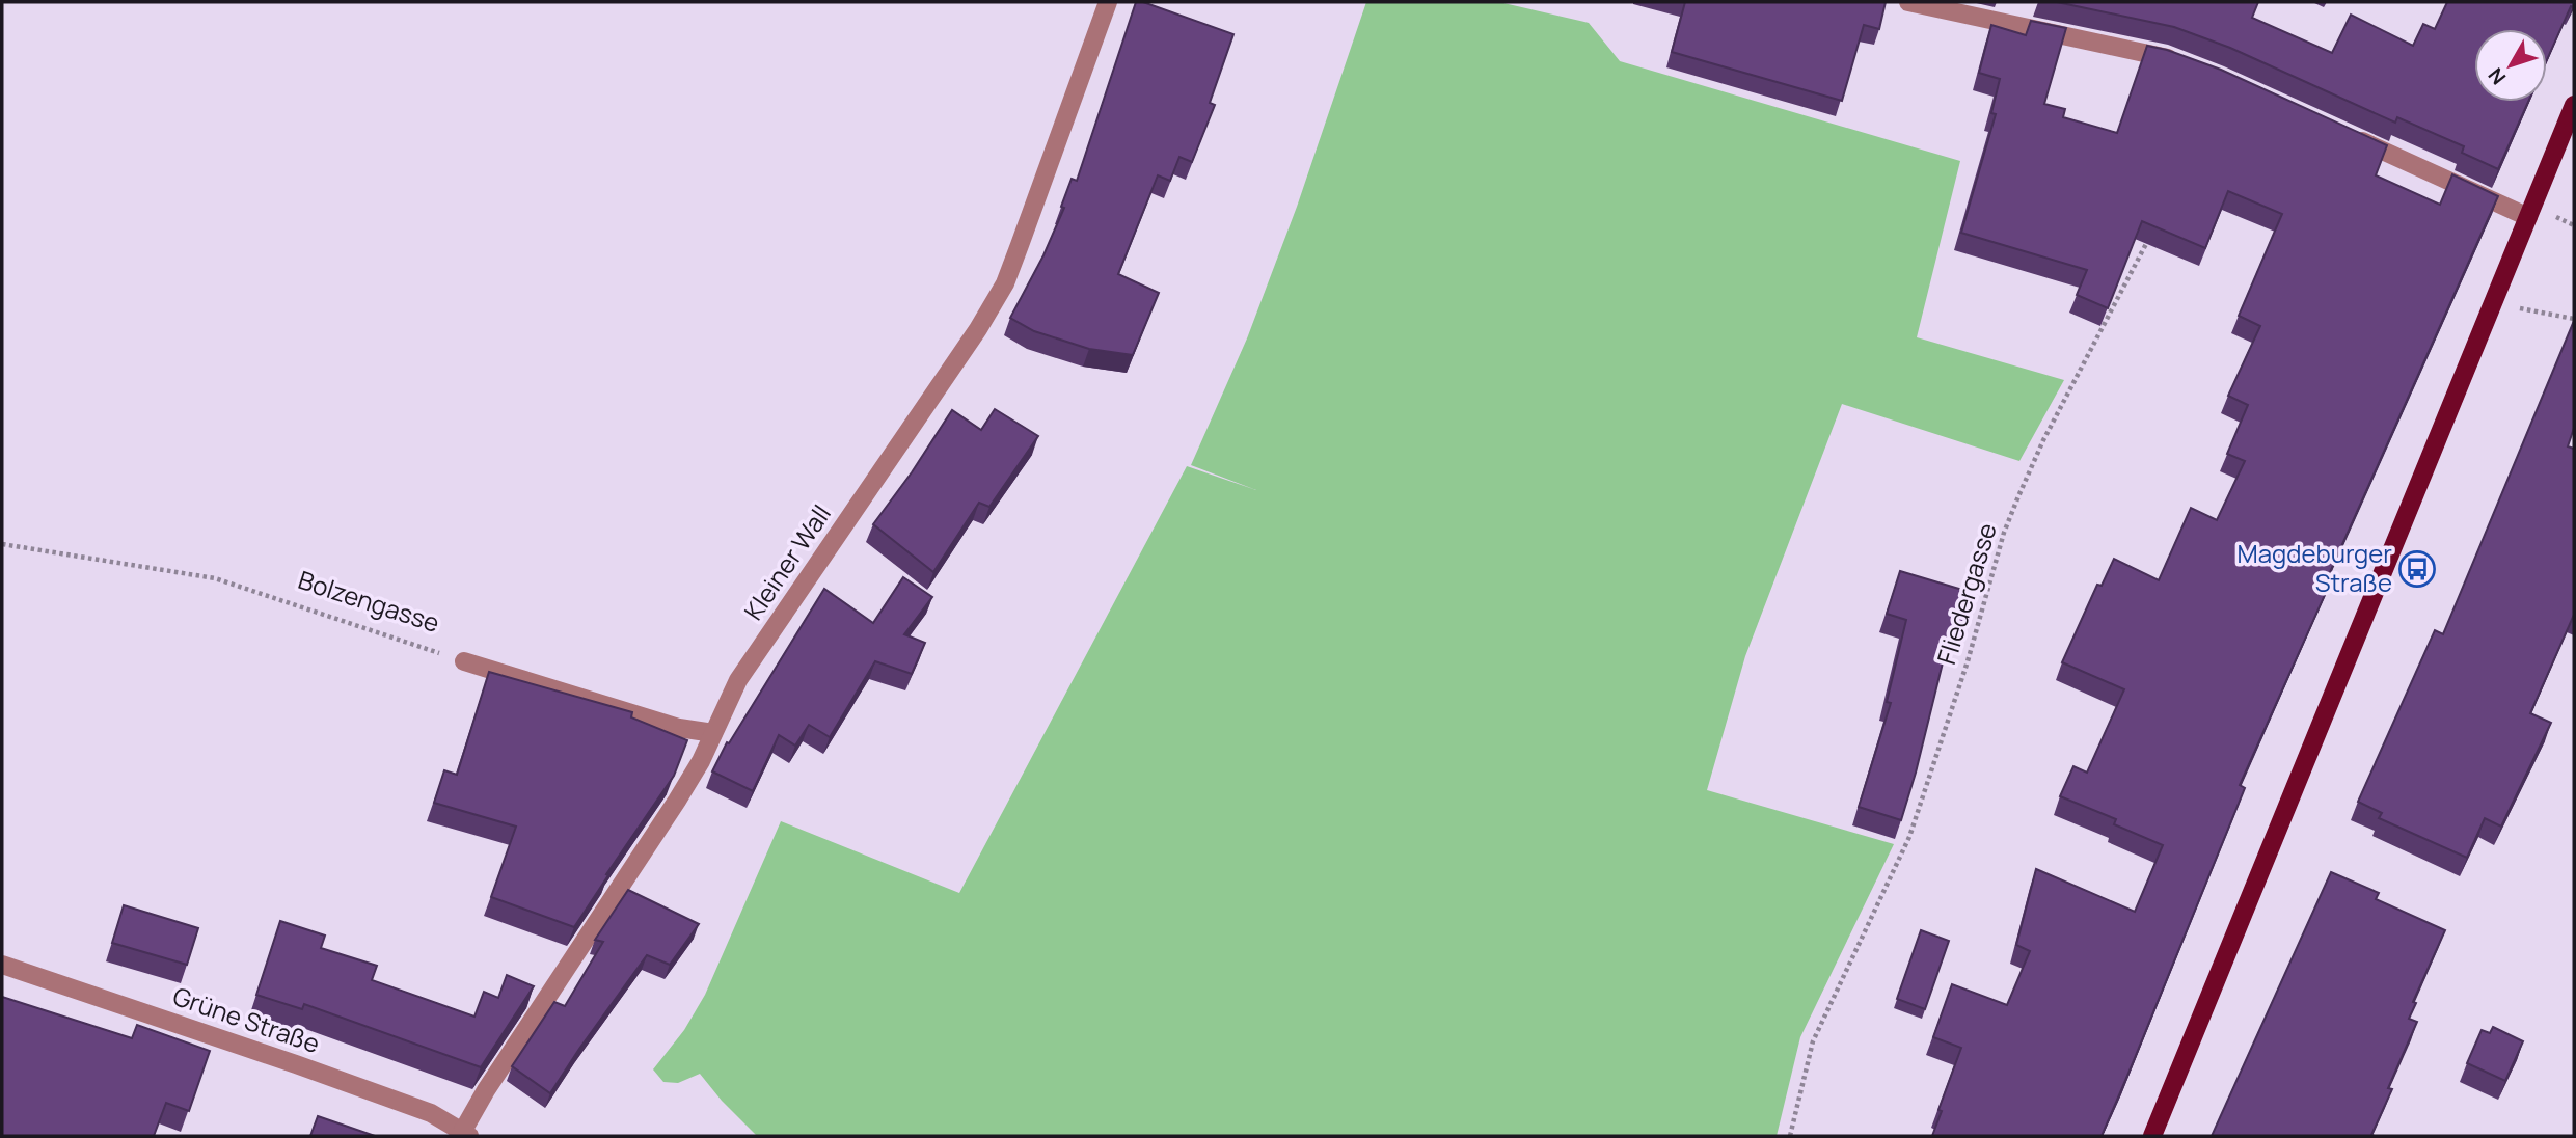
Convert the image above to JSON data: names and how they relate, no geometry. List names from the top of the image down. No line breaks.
{"streets":{"street":["Kleiner Wall","Grüne Straße"],"path":["Fliedergasse","Bolzengasse"]},"crossings":[["Kleiner Wall","Grüne Straße"]],"places":{"bus stop":["Magdeburger Straße"]},"north":"bottom left"}
